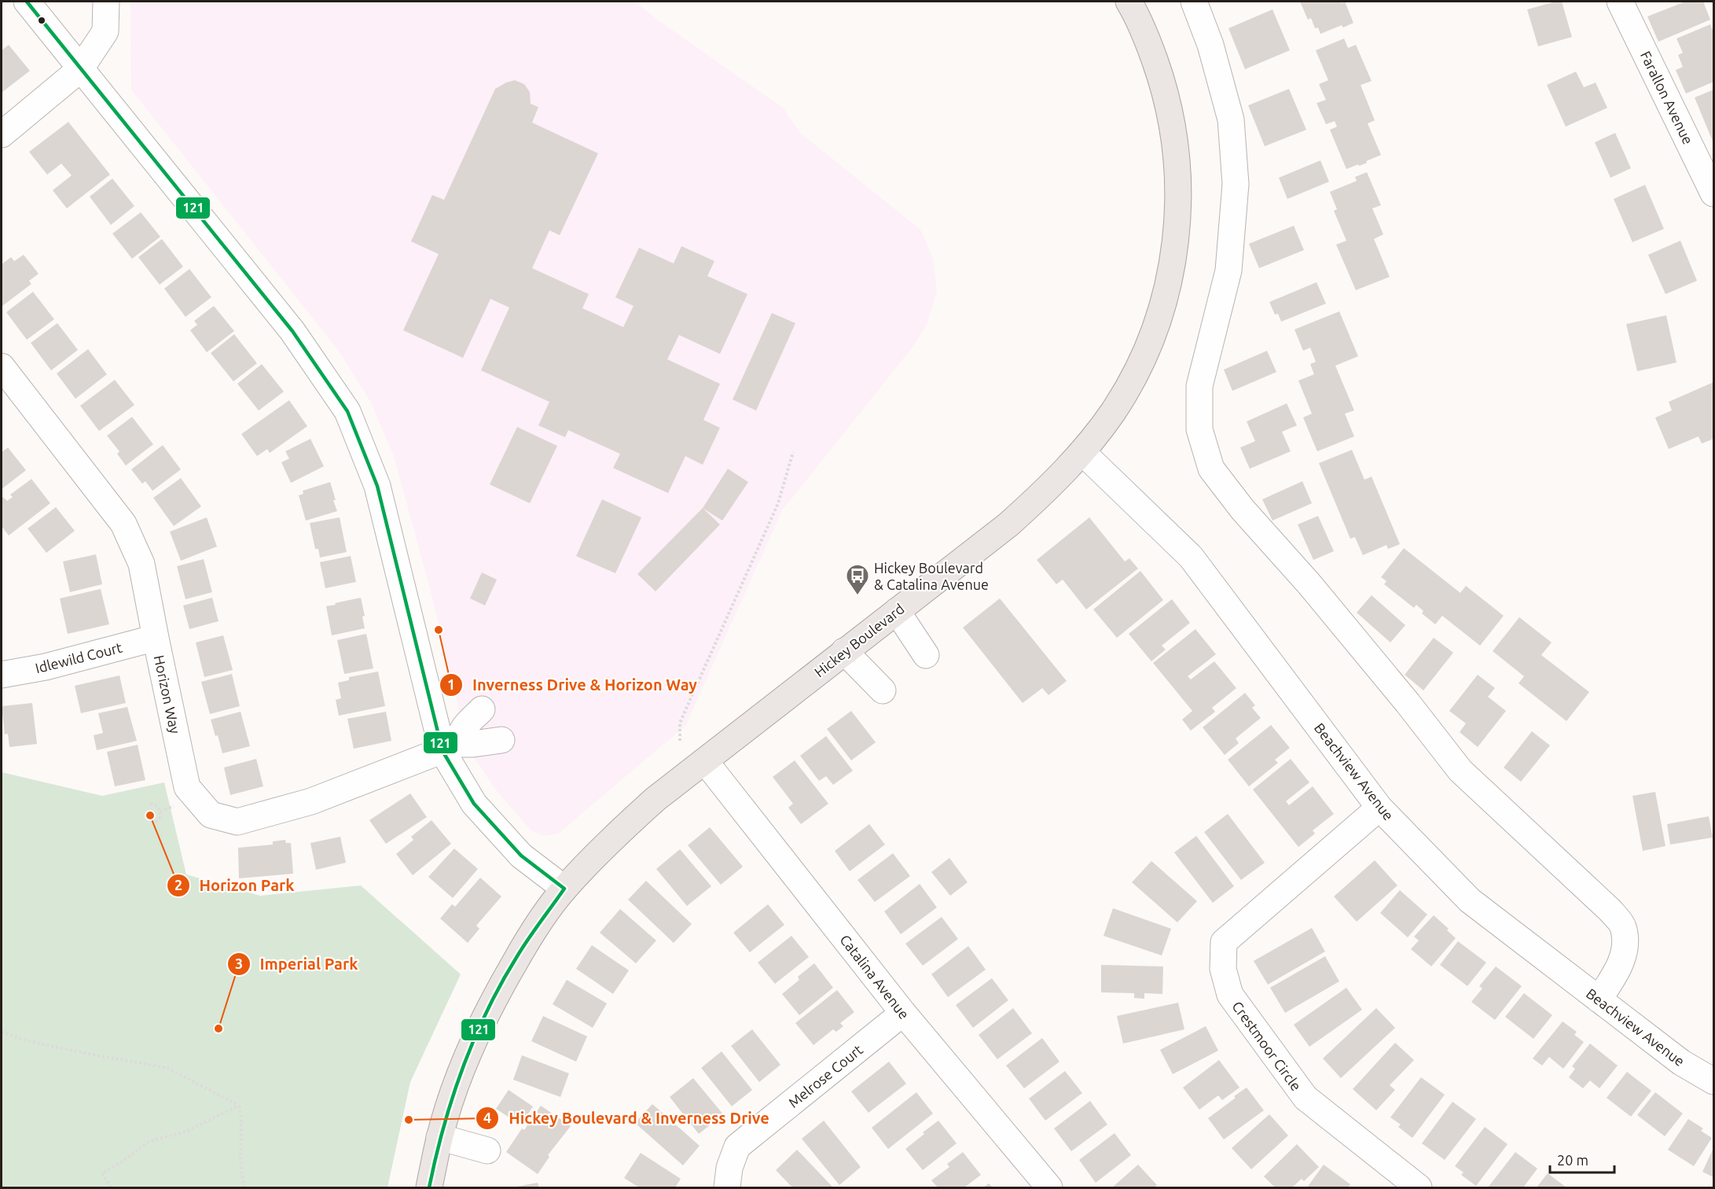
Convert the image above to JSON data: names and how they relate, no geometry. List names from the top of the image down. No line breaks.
{"streets":{"main road":["Hickey Boulevard"],"street":["Farallon Avenue","Idlewild Court","Horizon Way","Beachview Avenue","Catalina Avenue","Crestmoor Circle","Melrose Court"]},"crossings":[["Hickey Boulevard","Beachview Avenue"],["Hickey Boulevard","Catalina Avenue"],["Idlewild Court","Horizon Way"],["Beachview Avenue","Crestmoor Circle"],["Catalina Avenue","Melrose Court"]],"places":{"bus stop":["Hickey Boulevard & Catalina Avenue"],"other":["Inverness Drive & Horizon Way","Horizon Park","Imperial Park","Hickey Boulevard & Inverness Drive"]},"lines":["transit line 121"],"scale_bar":"20 m"}
